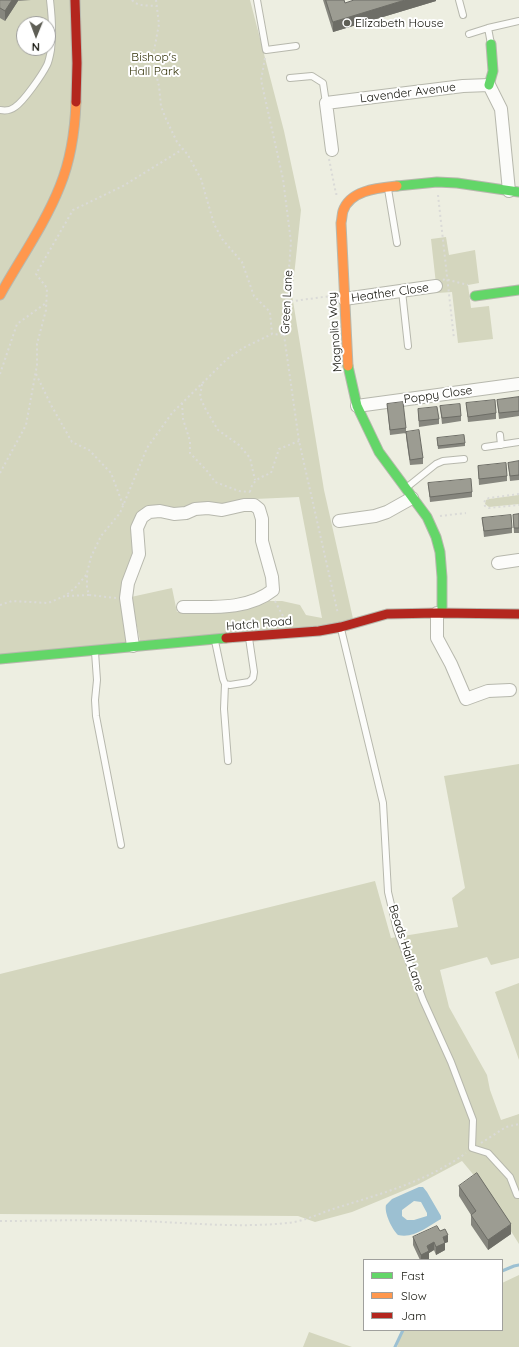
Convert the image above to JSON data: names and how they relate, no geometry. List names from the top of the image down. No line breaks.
{"streets":{"street":["Lavender Avenue","Heather Close","Magnolia Way","Poppy Close","Hatch Road"],"lane":["Beads Hall Lane"],"path":["Green Lane"]},"crossings":[["Heather Close","Magnolia Way"],["Green Lane","Hatch Road"],["Green Lane","Beads Hall Lane"],["Magnolia Way","Poppy Close"],["Magnolia Way","Hatch Road"],["Hatch Road","Beads Hall Lane"]],"parks":["Bishop's Hall Park"],"places":["Elizabeth House"],"legend":["Fast","Slow","Jam"],"north":"bottom"}
